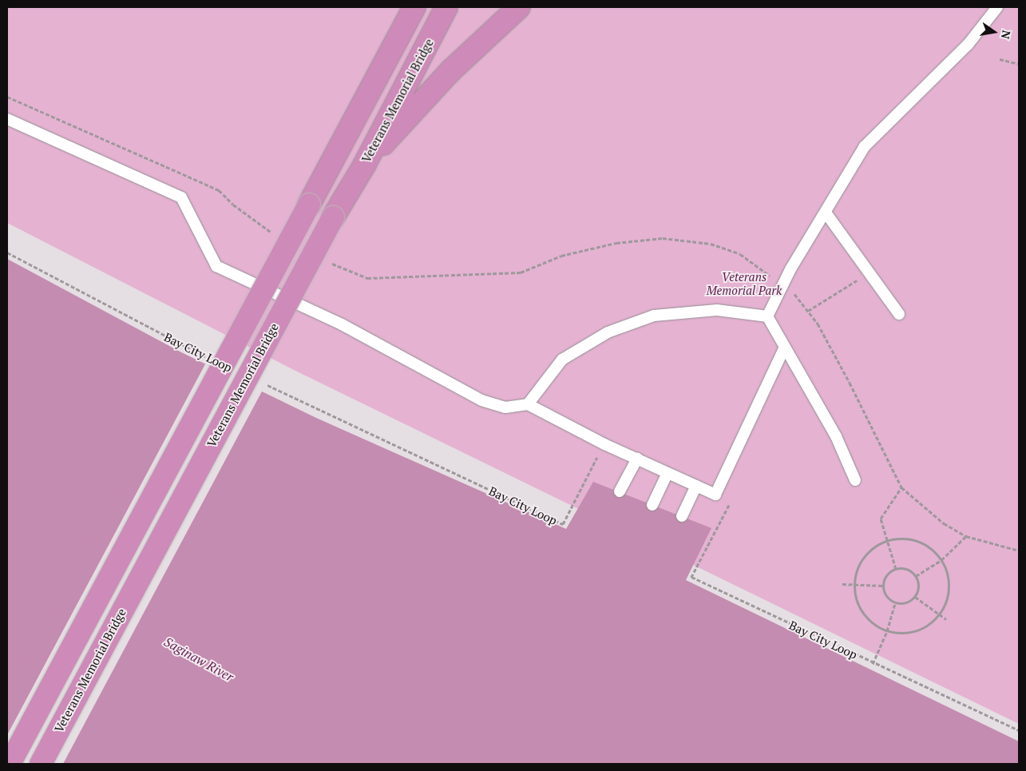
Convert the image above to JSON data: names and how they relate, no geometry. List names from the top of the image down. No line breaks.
{"streets":{"highway":["Veterans Memorial Bridge"],"path":["Bay City Loop"]},"water":["Saginaw River"],"parks":["Veterans Memorial Park"],"north":"right"}
